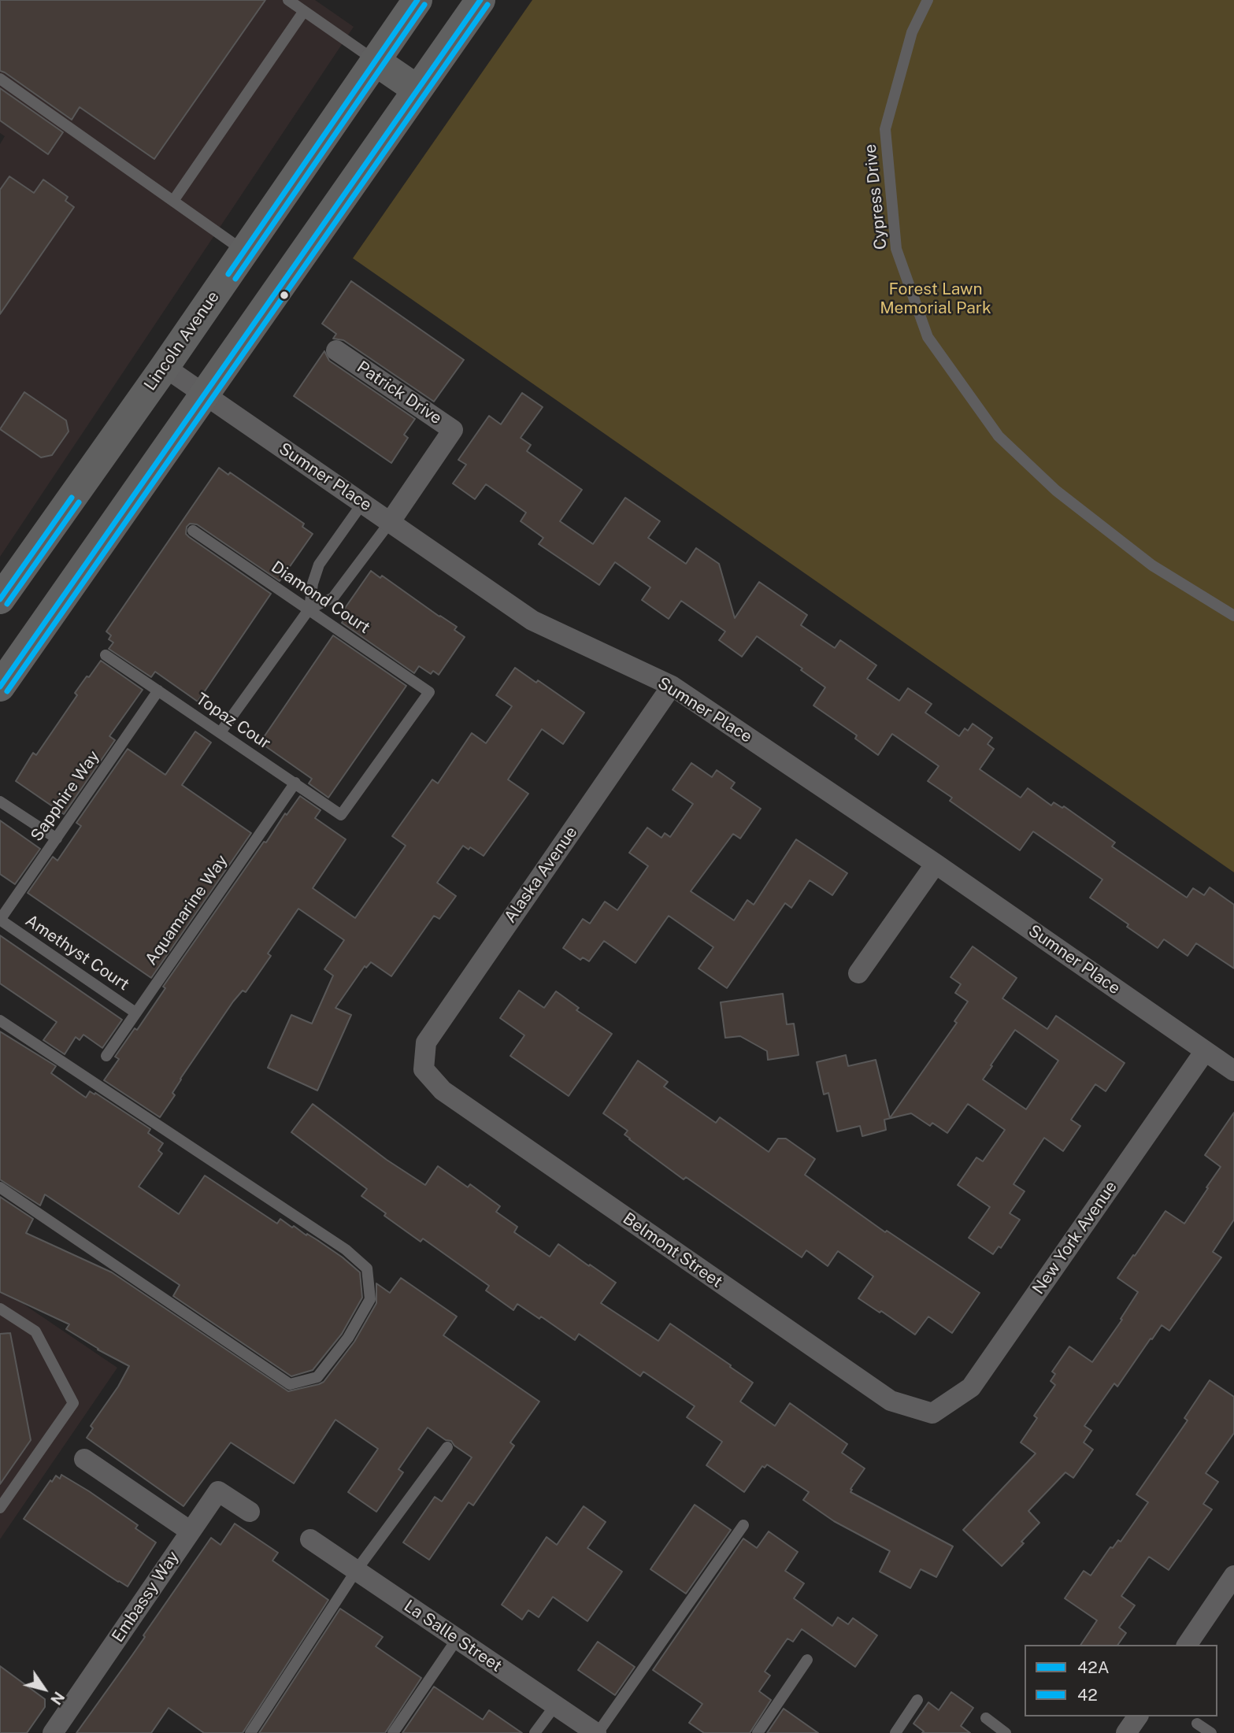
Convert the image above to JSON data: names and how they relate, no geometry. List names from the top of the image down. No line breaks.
{"streets":{"main road":["Lincoln Avenue"],"street":["Patrick Drive","Sumner Place","Alaska Avenue","New York Avenue","Belmont Street","Embassy Way","La Salle Street"],"lane":["Cypress Drive","Diamond Court","Topaz Cour","Sapphire Way","Aquamarine Way","Amethyst Court"]},"crossings":[["Lincoln Avenue","Sumner Place"],["Patrick Drive","Sumner Place"],["Sumner Place","Alaska Avenue"],["Sumner Place","New York Avenue"],["Diamond Court","Topaz Cour"],["Topaz Cour","Sapphire Way"],["Topaz Cour","Aquamarine Way"],["Sapphire Way","Amethyst Court"],["Alaska Avenue","Belmont Street"],["Aquamarine Way","Amethyst Court"],["New York Avenue","Belmont Street"]],"parks":["Forest Lawn Memorial Park"],"lines":["transit line 42A","transit line 42"],"legend":["42A","42"],"north":"bottom right"}
